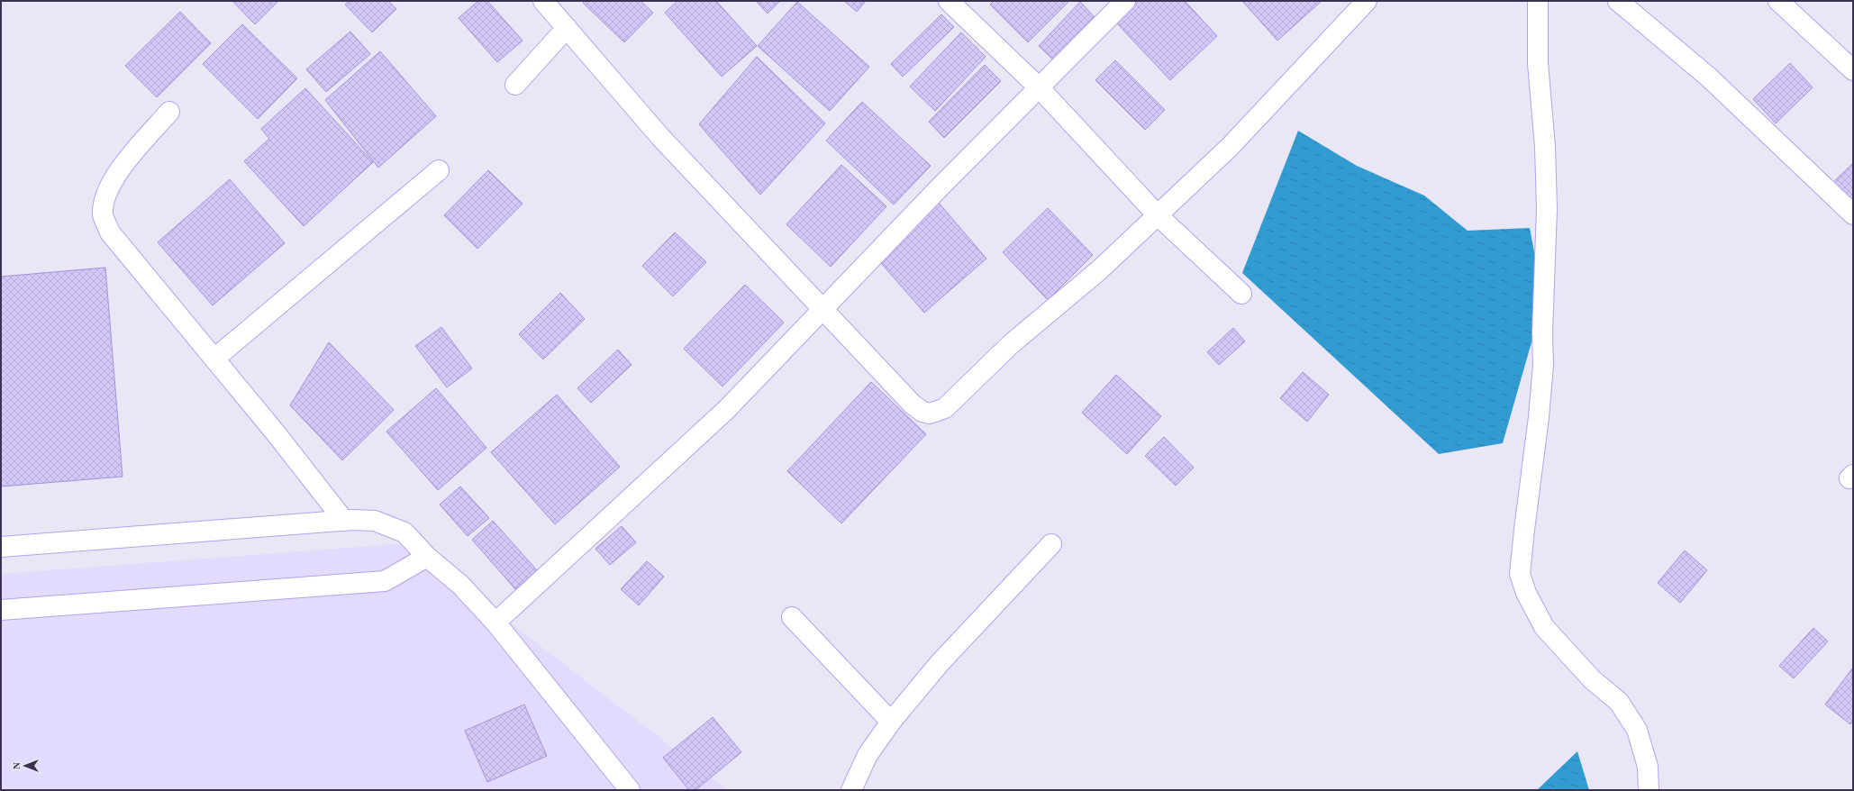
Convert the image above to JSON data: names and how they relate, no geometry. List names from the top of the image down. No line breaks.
{"north":"left"}
